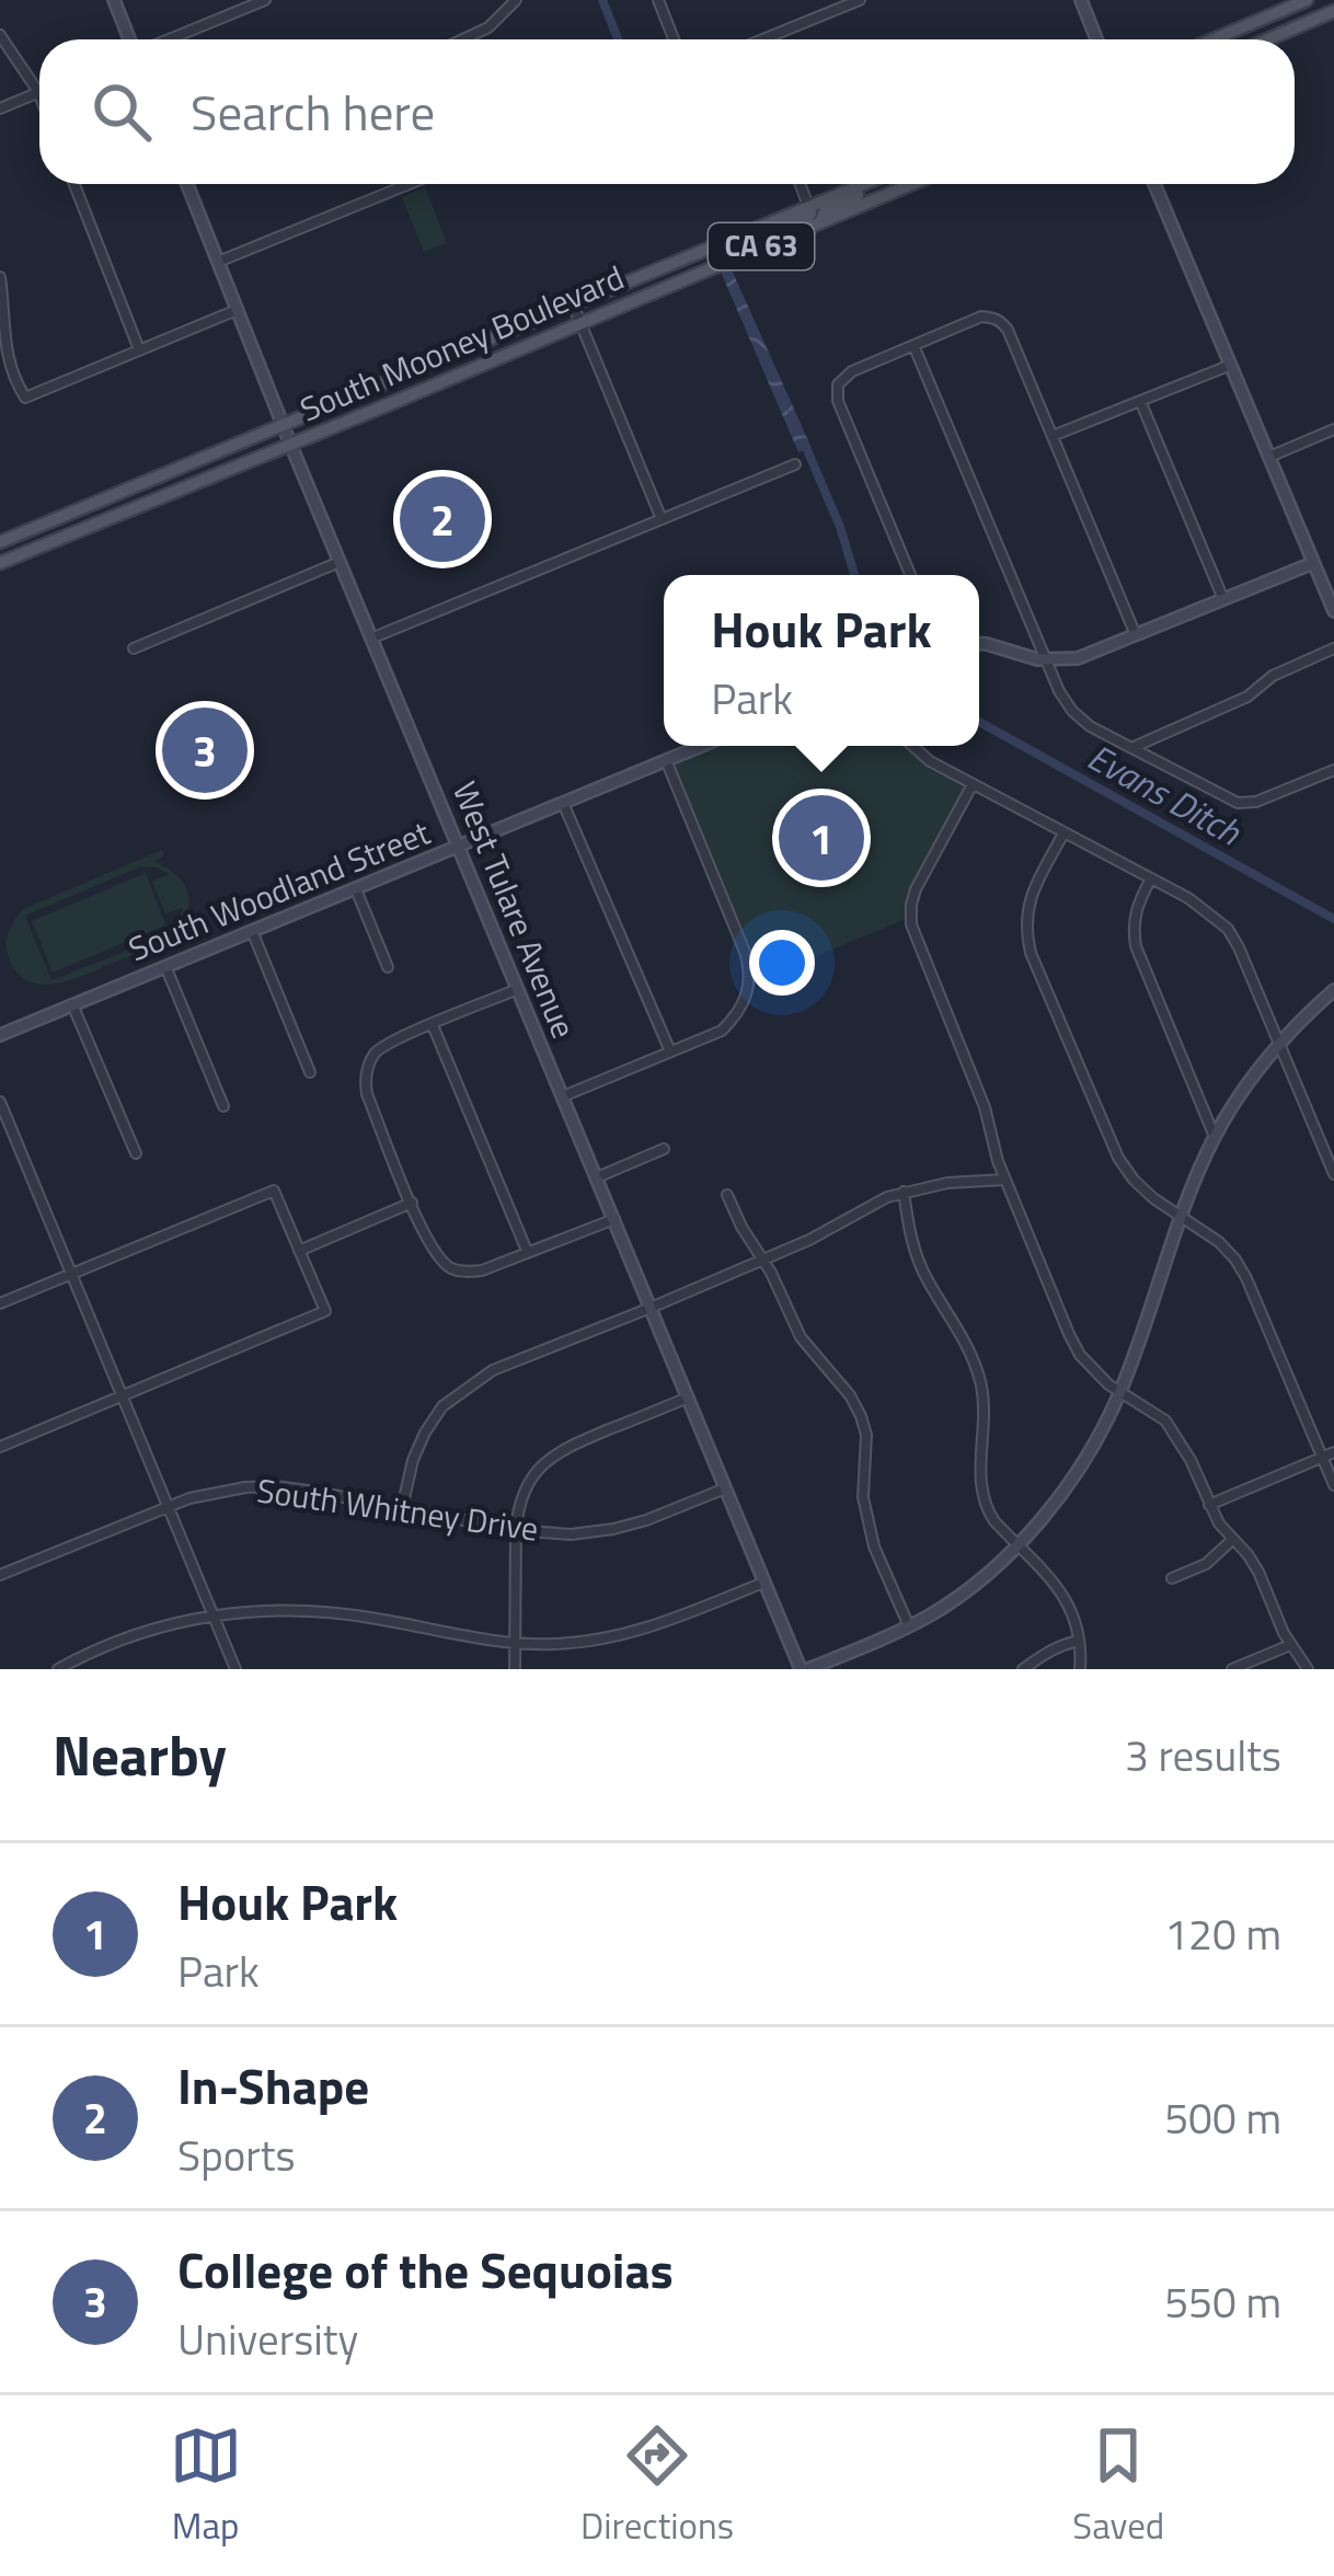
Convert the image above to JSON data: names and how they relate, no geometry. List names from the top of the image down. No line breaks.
{"streets":{"main road":["CA 63","South Mooney Boulevard"],"street":["South Woodland Street","West Tulare Avenue","South Whitney Drive"]},"crossings":[["South Mooney Boulevard","West Tulare Avenue"],["South Woodland Street","West Tulare Avenue"],["West Tulare Avenue","South Whitney Drive"]],"water":["Evans Ditch"],"page":{"search":"Search here","pins":["2","3","1"],"popup":["Houk Park","Park"],"heading":["Nearby","3 results"],"list":[{"mark":"1","name":"Houk Park","note":"Park","value":"120 m"},{"mark":"2","name":"In-Shape","note":"Sports","value":"500 m"},{"mark":"3","name":"College of the Sequoias","note":"University","value":"550 m"}],"nav":["Map","Directions","Saved"]}}
